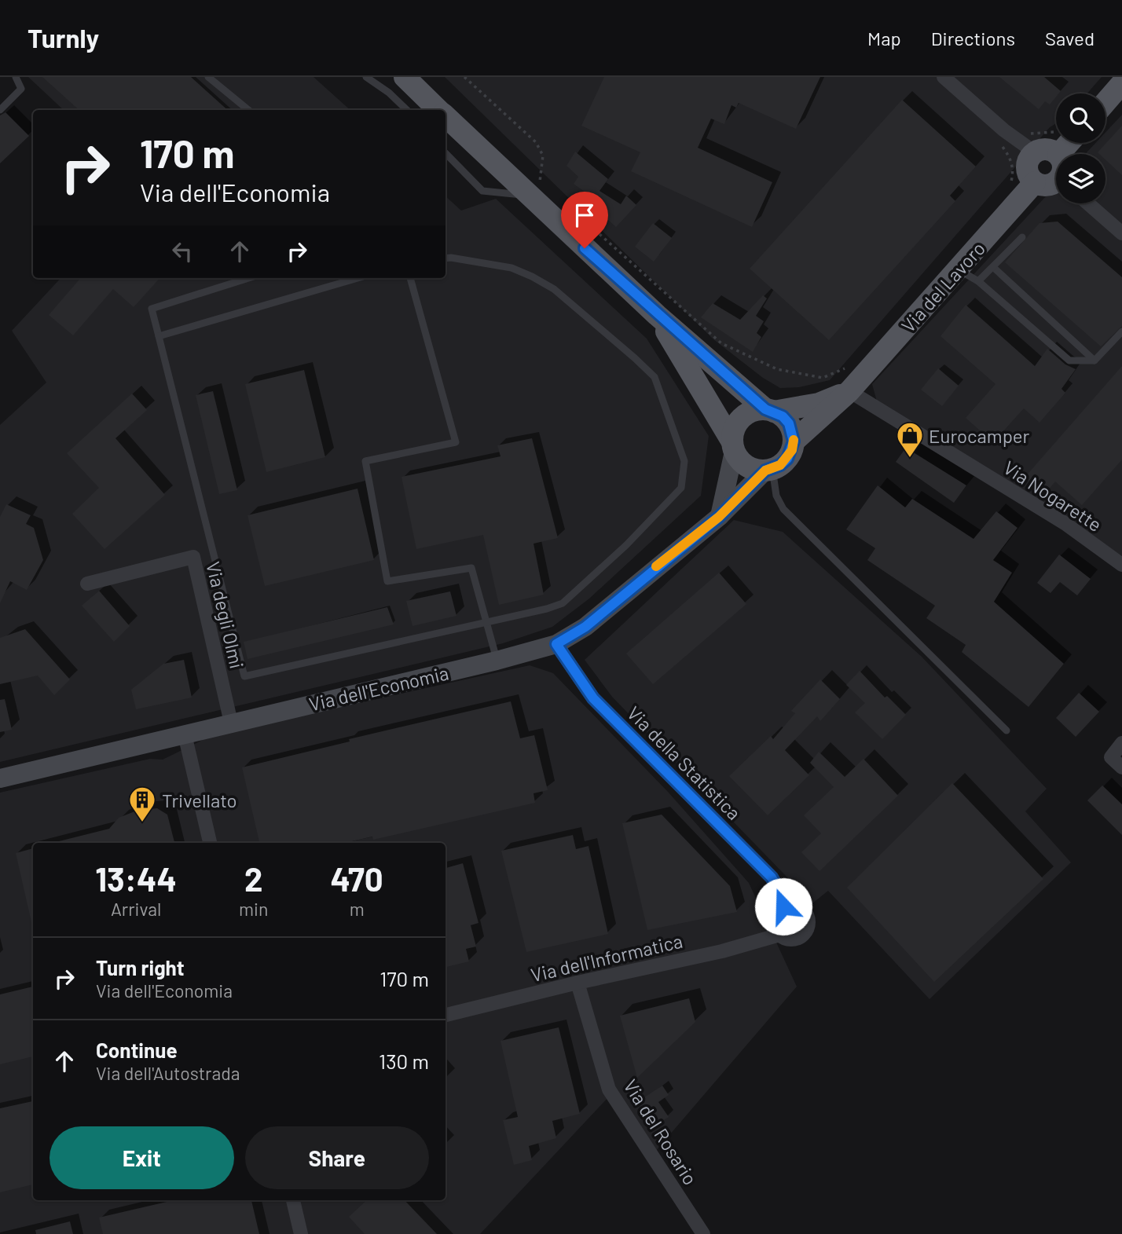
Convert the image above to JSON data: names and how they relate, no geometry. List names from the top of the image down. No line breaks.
{"streets":{"main road":["Via del Lavoro","Via dell'Economia"],"street":["Via Nogarette","Via degli Olmi","Via della Statistica","Via dell'Informatica","Via del Rosario"]},"crossings":[["Via del Lavoro","Via Nogarette"],["Via del Lavoro","Via dell'Economia"],["Via degli Olmi","Via dell'Economia"],["Via dell'Economia","Via della Statistica"],["Via della Statistica","Via dell'Informatica"],["Via dell'Informatica","Via del Rosario"]],"places":{"shop":["Eurocamper"],"building":["Trivellato"]},"page":{"header":"Turnly","nav":["Map","Directions","Saved"],"turn":["170 m","Via dell'Economia"],"eta":["13:44","Arrival","2","min","470","m"],"list":[{"name":"Turn right","note":"Via dell'Economia","value":"170 m"},{"name":"Continue","note":"Via dell'Autostrada","value":"130 m"}],"buttons":["Exit","Share"]}}
